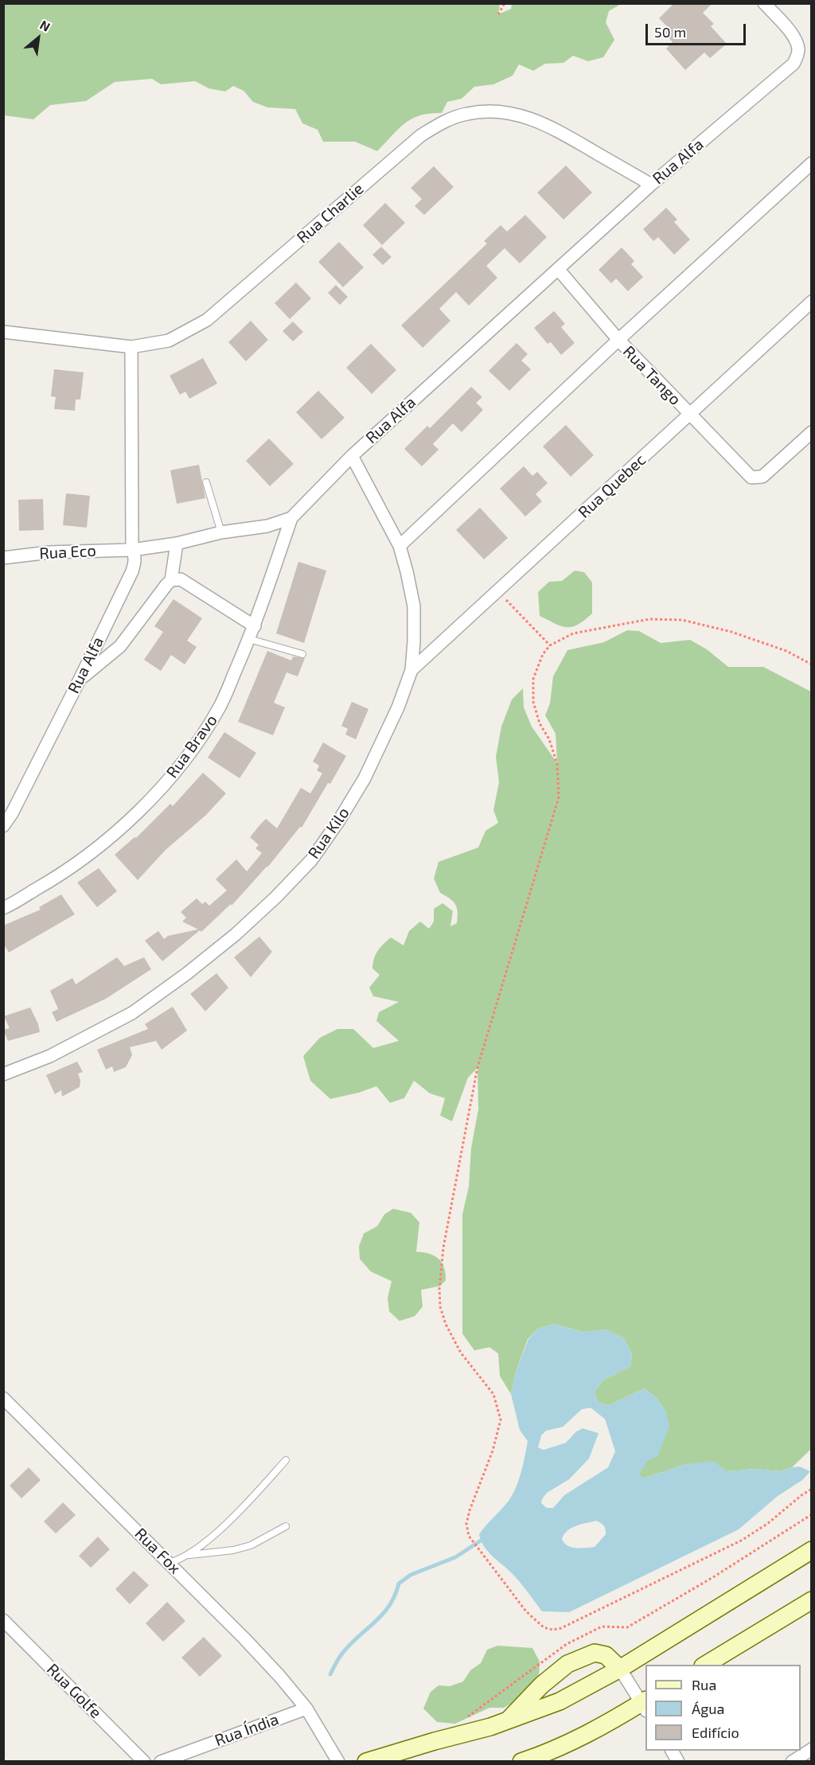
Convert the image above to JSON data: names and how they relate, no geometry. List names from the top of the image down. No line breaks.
{"streets":{"street":["Rua Alfa","Rua Charlie","Rua Tango","Rua Quebec","Rua Eco","Rua Bravo","Rua Kilo","Rua Fox","Rua Golfe","Rua Índia"]},"crossings":[["Rua Alfa","Rua Charlie"],["Rua Alfa","Rua Tango"],["Rua Alfa","Rua Eco"],["Rua Alfa","Rua Bravo"],["Rua Alfa","Rua Kilo"],["Rua Tango","Rua Quebec"],["Rua Quebec","Rua Kilo"],["Rua Fox","Rua Índia"]],"legend":["Rua","Água","Edifício"],"scale_bar":"50 m","north":"top right"}
